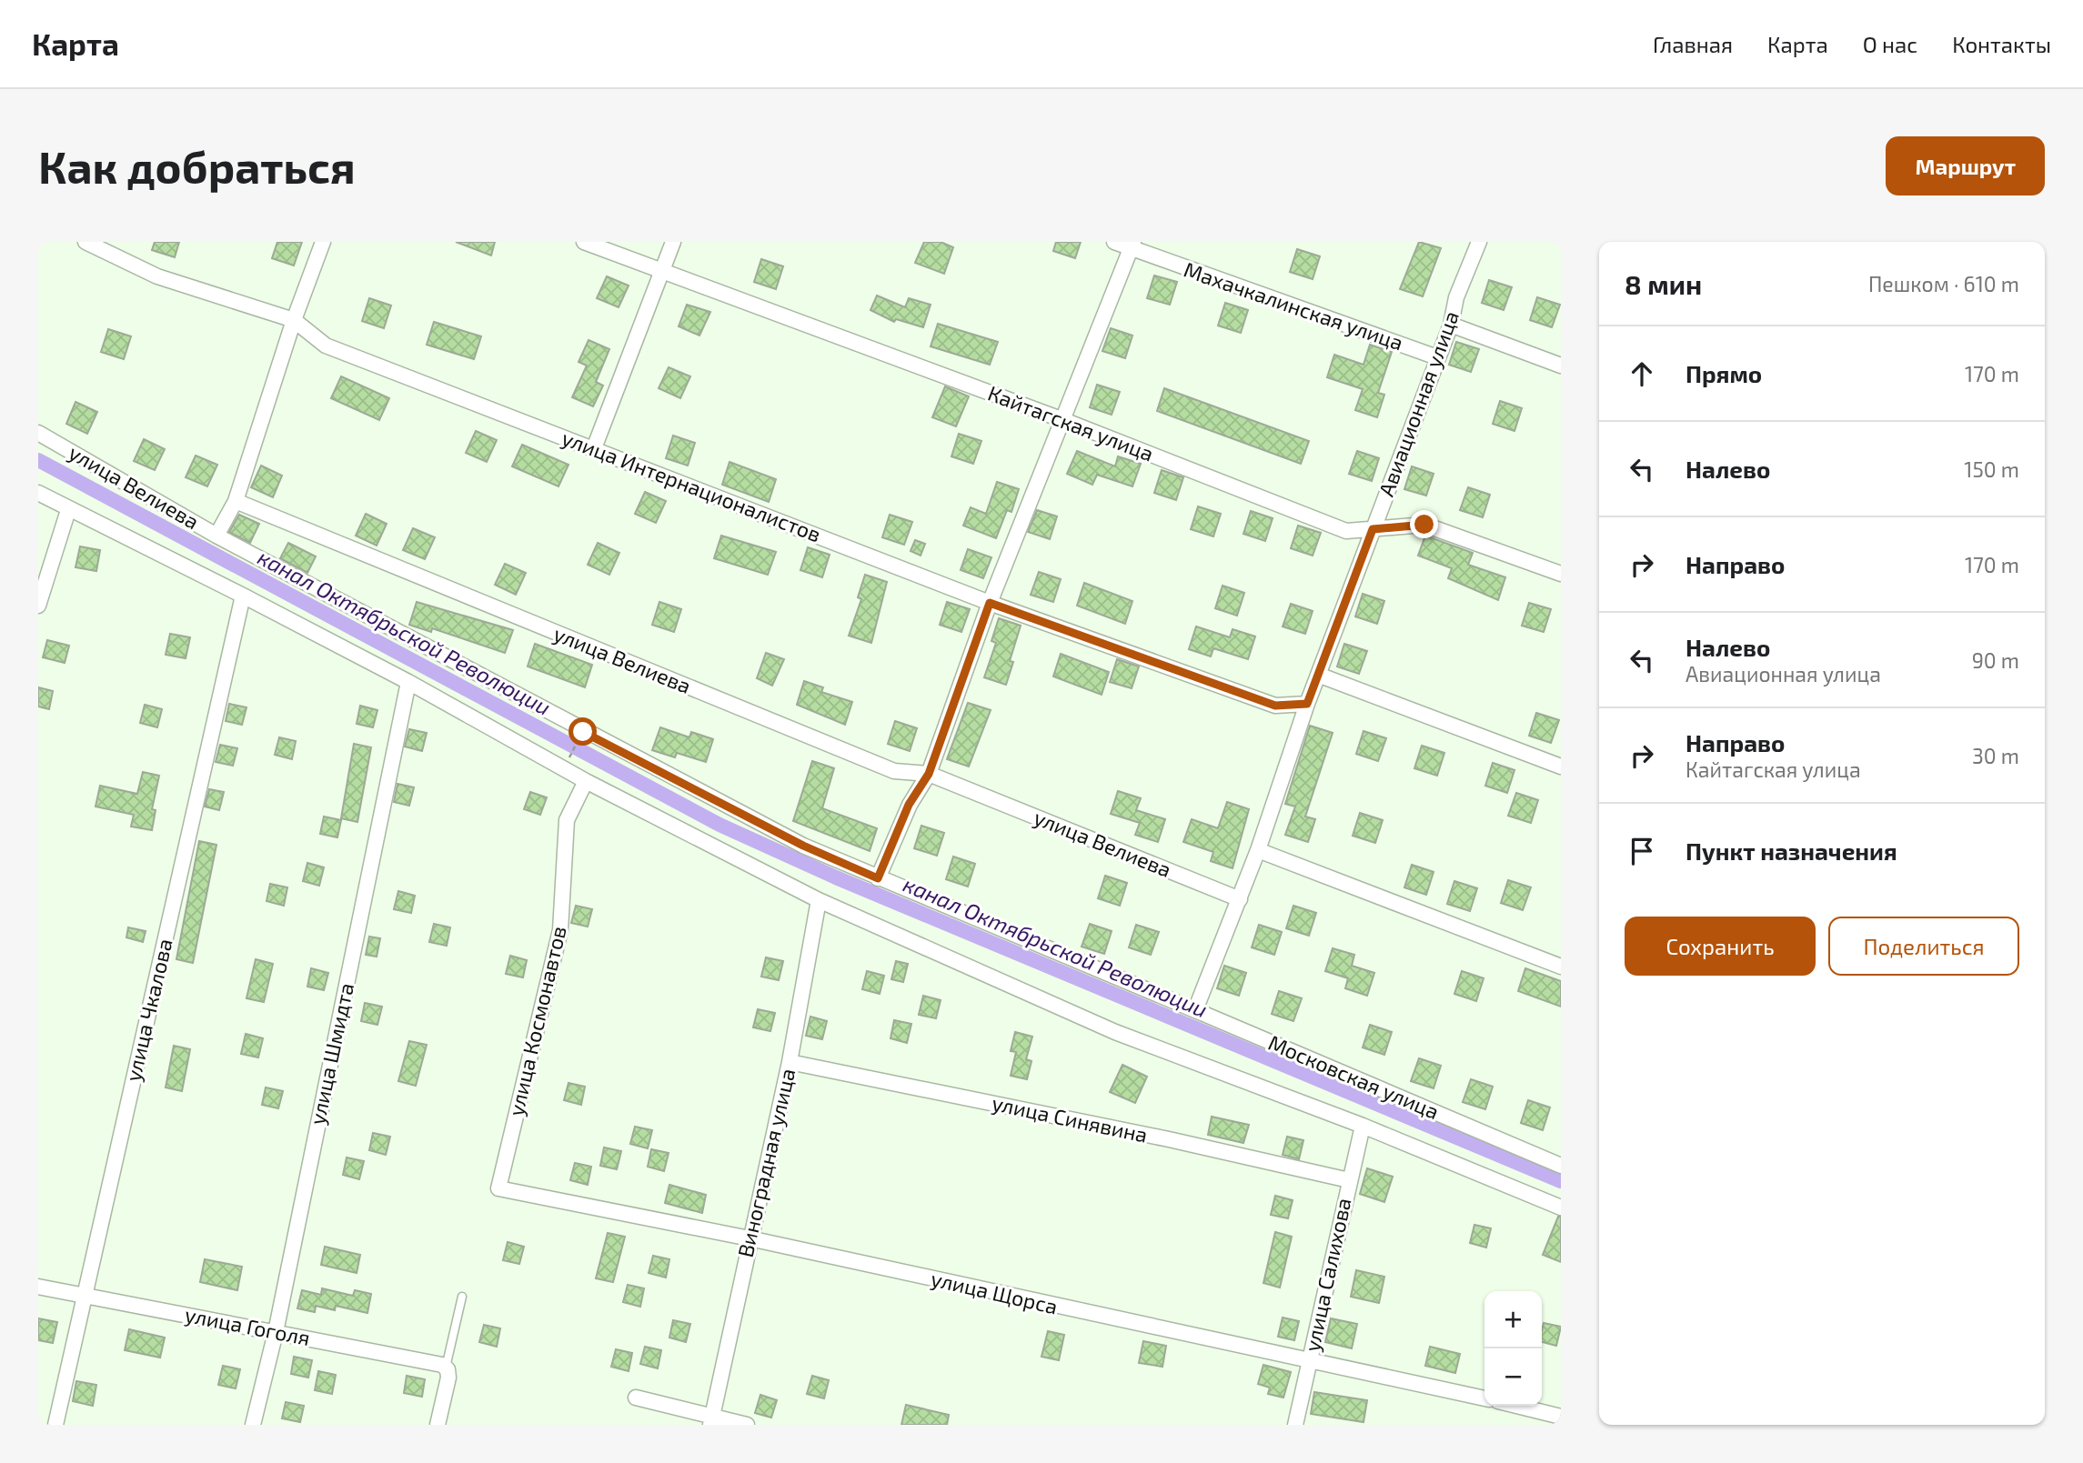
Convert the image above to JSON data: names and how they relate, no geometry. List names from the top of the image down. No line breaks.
{"streets":{"street":["Махачкалинская улица","Авиационная улица","Кайтагская улица","улица Интернационалистов","улица Велиева","улица Чкалова","улица Космонавтов","улица Шмидта","Московская улица","улица Синявина","Виноградная улица","улица Салихова","улица Щорса","улица Гоголя"]},"crossings":[["Махачкалинская улица","Авиационная улица"],["Авиационная улица","Кайтагская улица"],["Авиационная улица","улица Интернационалистов"],["Авиационная улица","улица Велиева"],["Авиационная улица","Московская улица"],["улица Велиева","Московская улица"],["улица Чкалова","улица Гоголя"],["улица Космонавтов","улица Щорса"],["улица Шмидта","улица Гоголя"],["улица Синявина","Виноградная улица"],["улица Синявина","улица Салихова"],["Виноградная улица","улица Щорса"],["улица Салихова","улица Щорса"]],"water":["канал Октябрьской Революции"],"page":{"header":"Карта","nav":["Главная","Карта","О нас","Контакты"],"buttons":["Маршрут",["Сохранить","Поделиться"]],"title":"Как добраться","heading":["8 мин","Пешком · 610 m"],"list":[["Прямо","170 m"],["Налево","150 m"],["Направо","170 m"],["Налево","Авиационная улица","90 m"],["Направо","Кайтагская улица","30 m"],"Пункт назначения"],"map_buttons":["+","−"]}}
